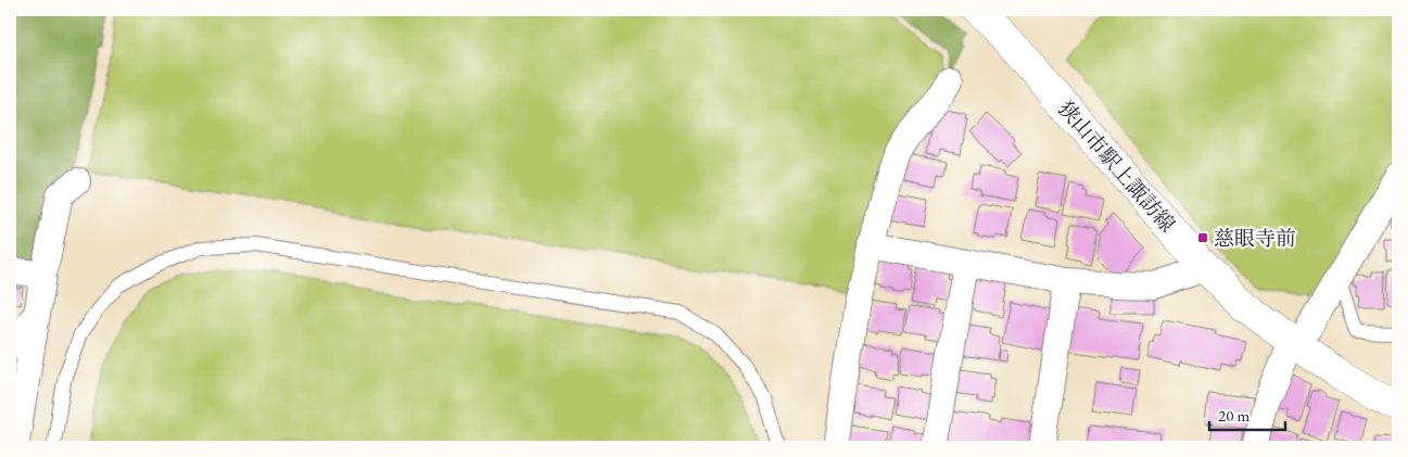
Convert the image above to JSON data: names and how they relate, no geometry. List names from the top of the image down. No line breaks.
{"streets":{"street":["狭山市駅上諏訪線"]},"places":{"transit":["慈眼寺前"]},"scale_bar":"20 m"}
